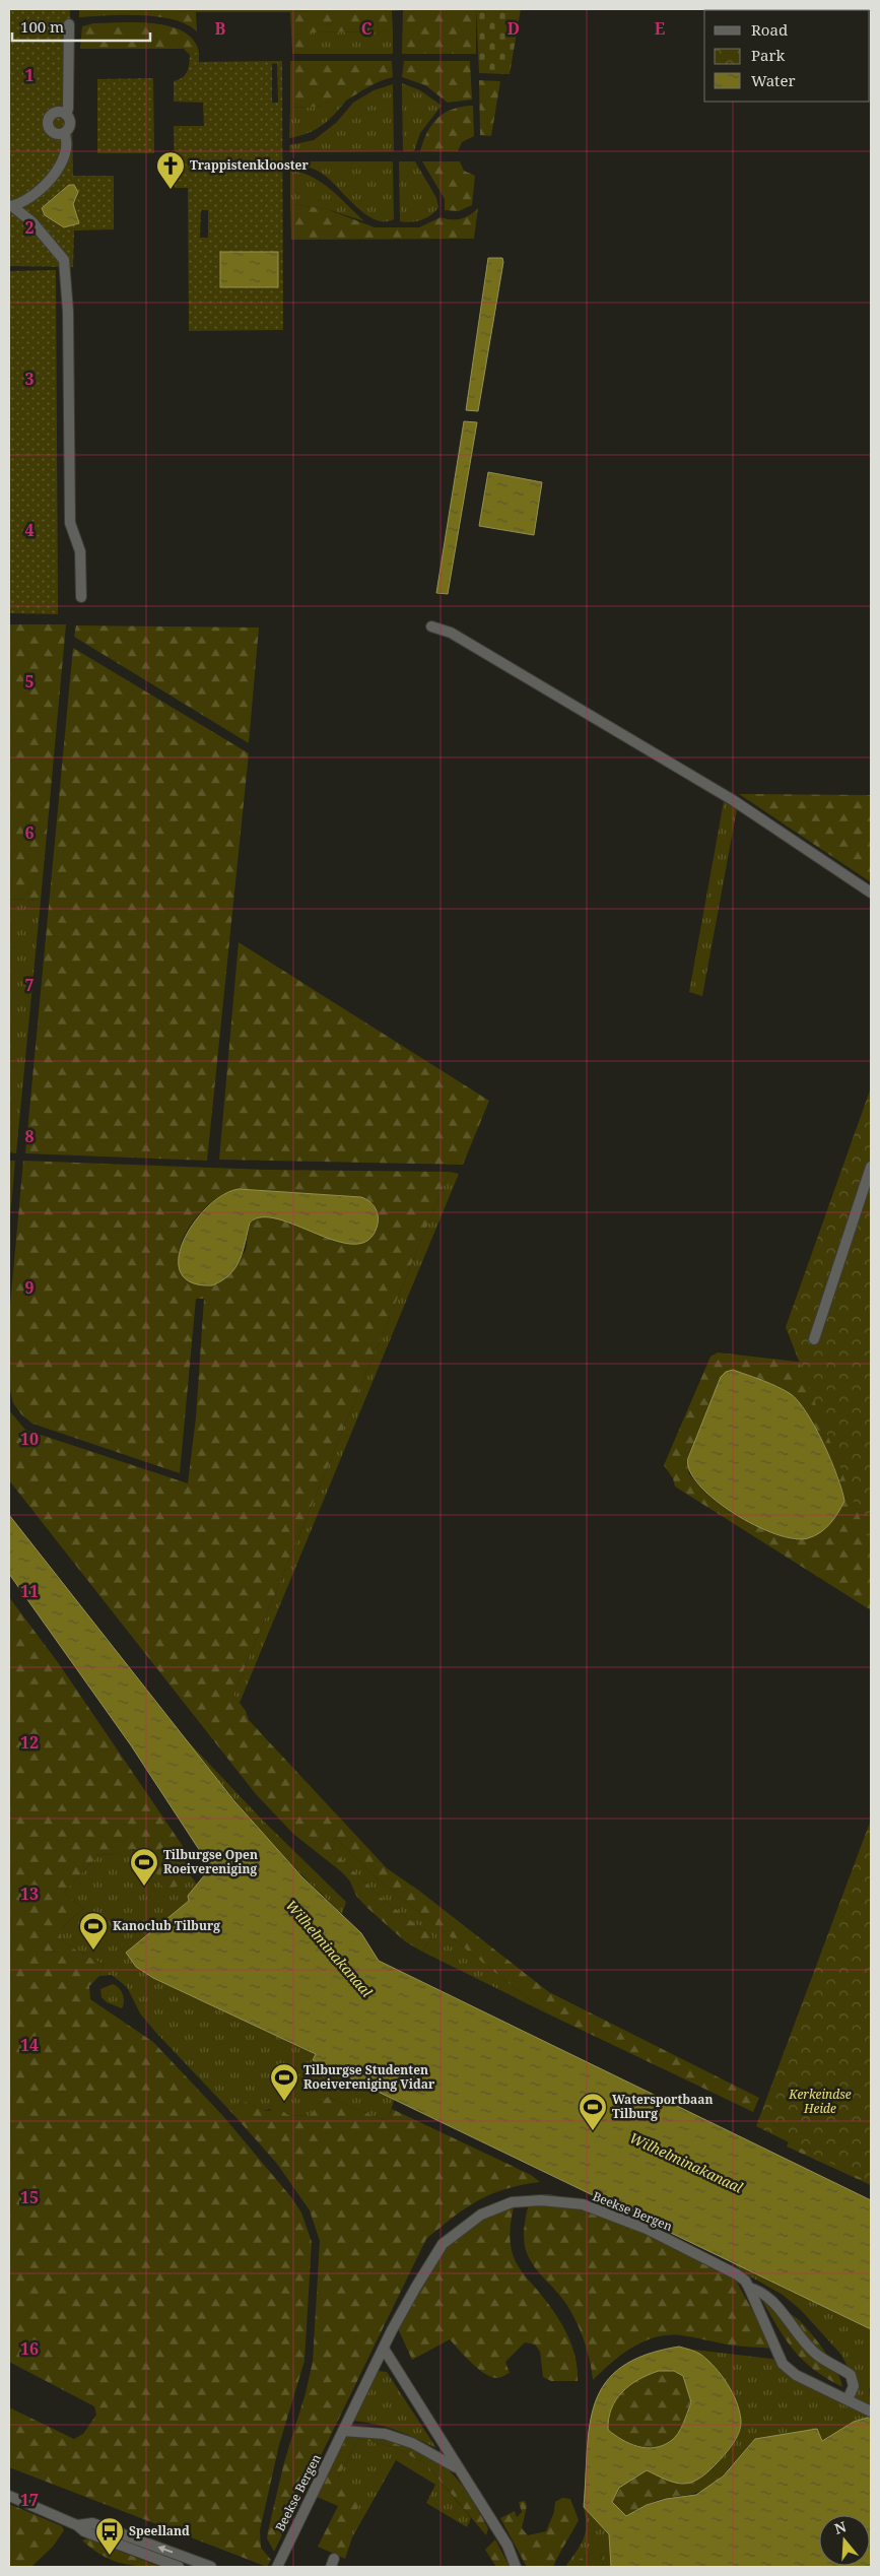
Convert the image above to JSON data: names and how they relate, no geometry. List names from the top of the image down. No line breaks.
{"streets":{"street":["Beekse Bergen"]},"water":["Wilhelminakanaal"],"parks":["Kerkeindse Heide"],"places":{"church":["Trappistenklooster"],"sports":["Tilburgse Open Roeivereniging","Kanoclub Tilburg","Tilburgse Studenten Roeivereniging Vidar","Watersportbaan Tilburg"],"bus stop":["Speelland"]},"legend":["Road","Park","Water"],"scale_bar":"100 m","north":"top","grid":{"columns":["B","C","D","E"],"rows":["1","2","3","4","5","6","7","8","9","10","11","12","13","14","15","16","17"]}}
